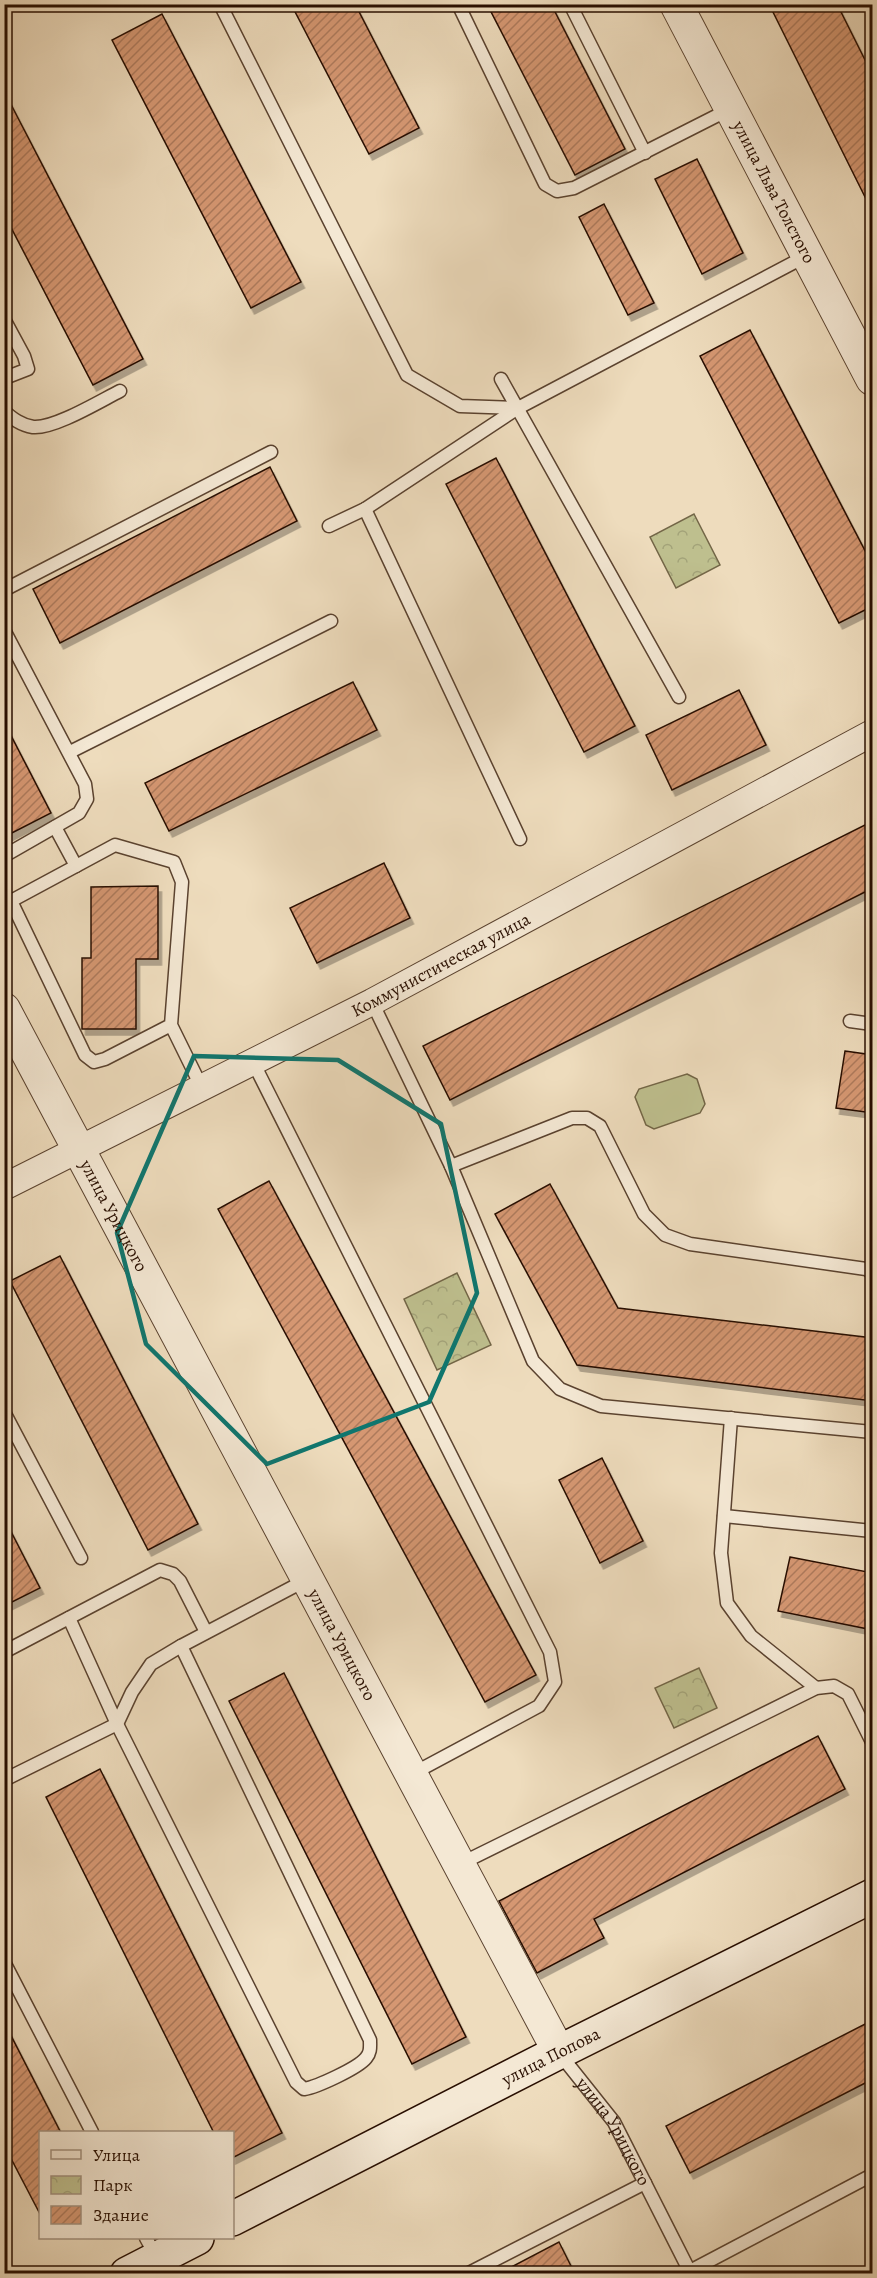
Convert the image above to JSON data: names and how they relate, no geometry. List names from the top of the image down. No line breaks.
{"streets":{"main road":["улица Попова"],"street":["улица Льва Толстого","Коммунистическая улица","улица Урицкого"]},"crossings":[["Коммунистическая улица","улица Урицкого"],["улица Урицкого","улица Попова"]],"legend":["Улица","Парк","Здание"]}
